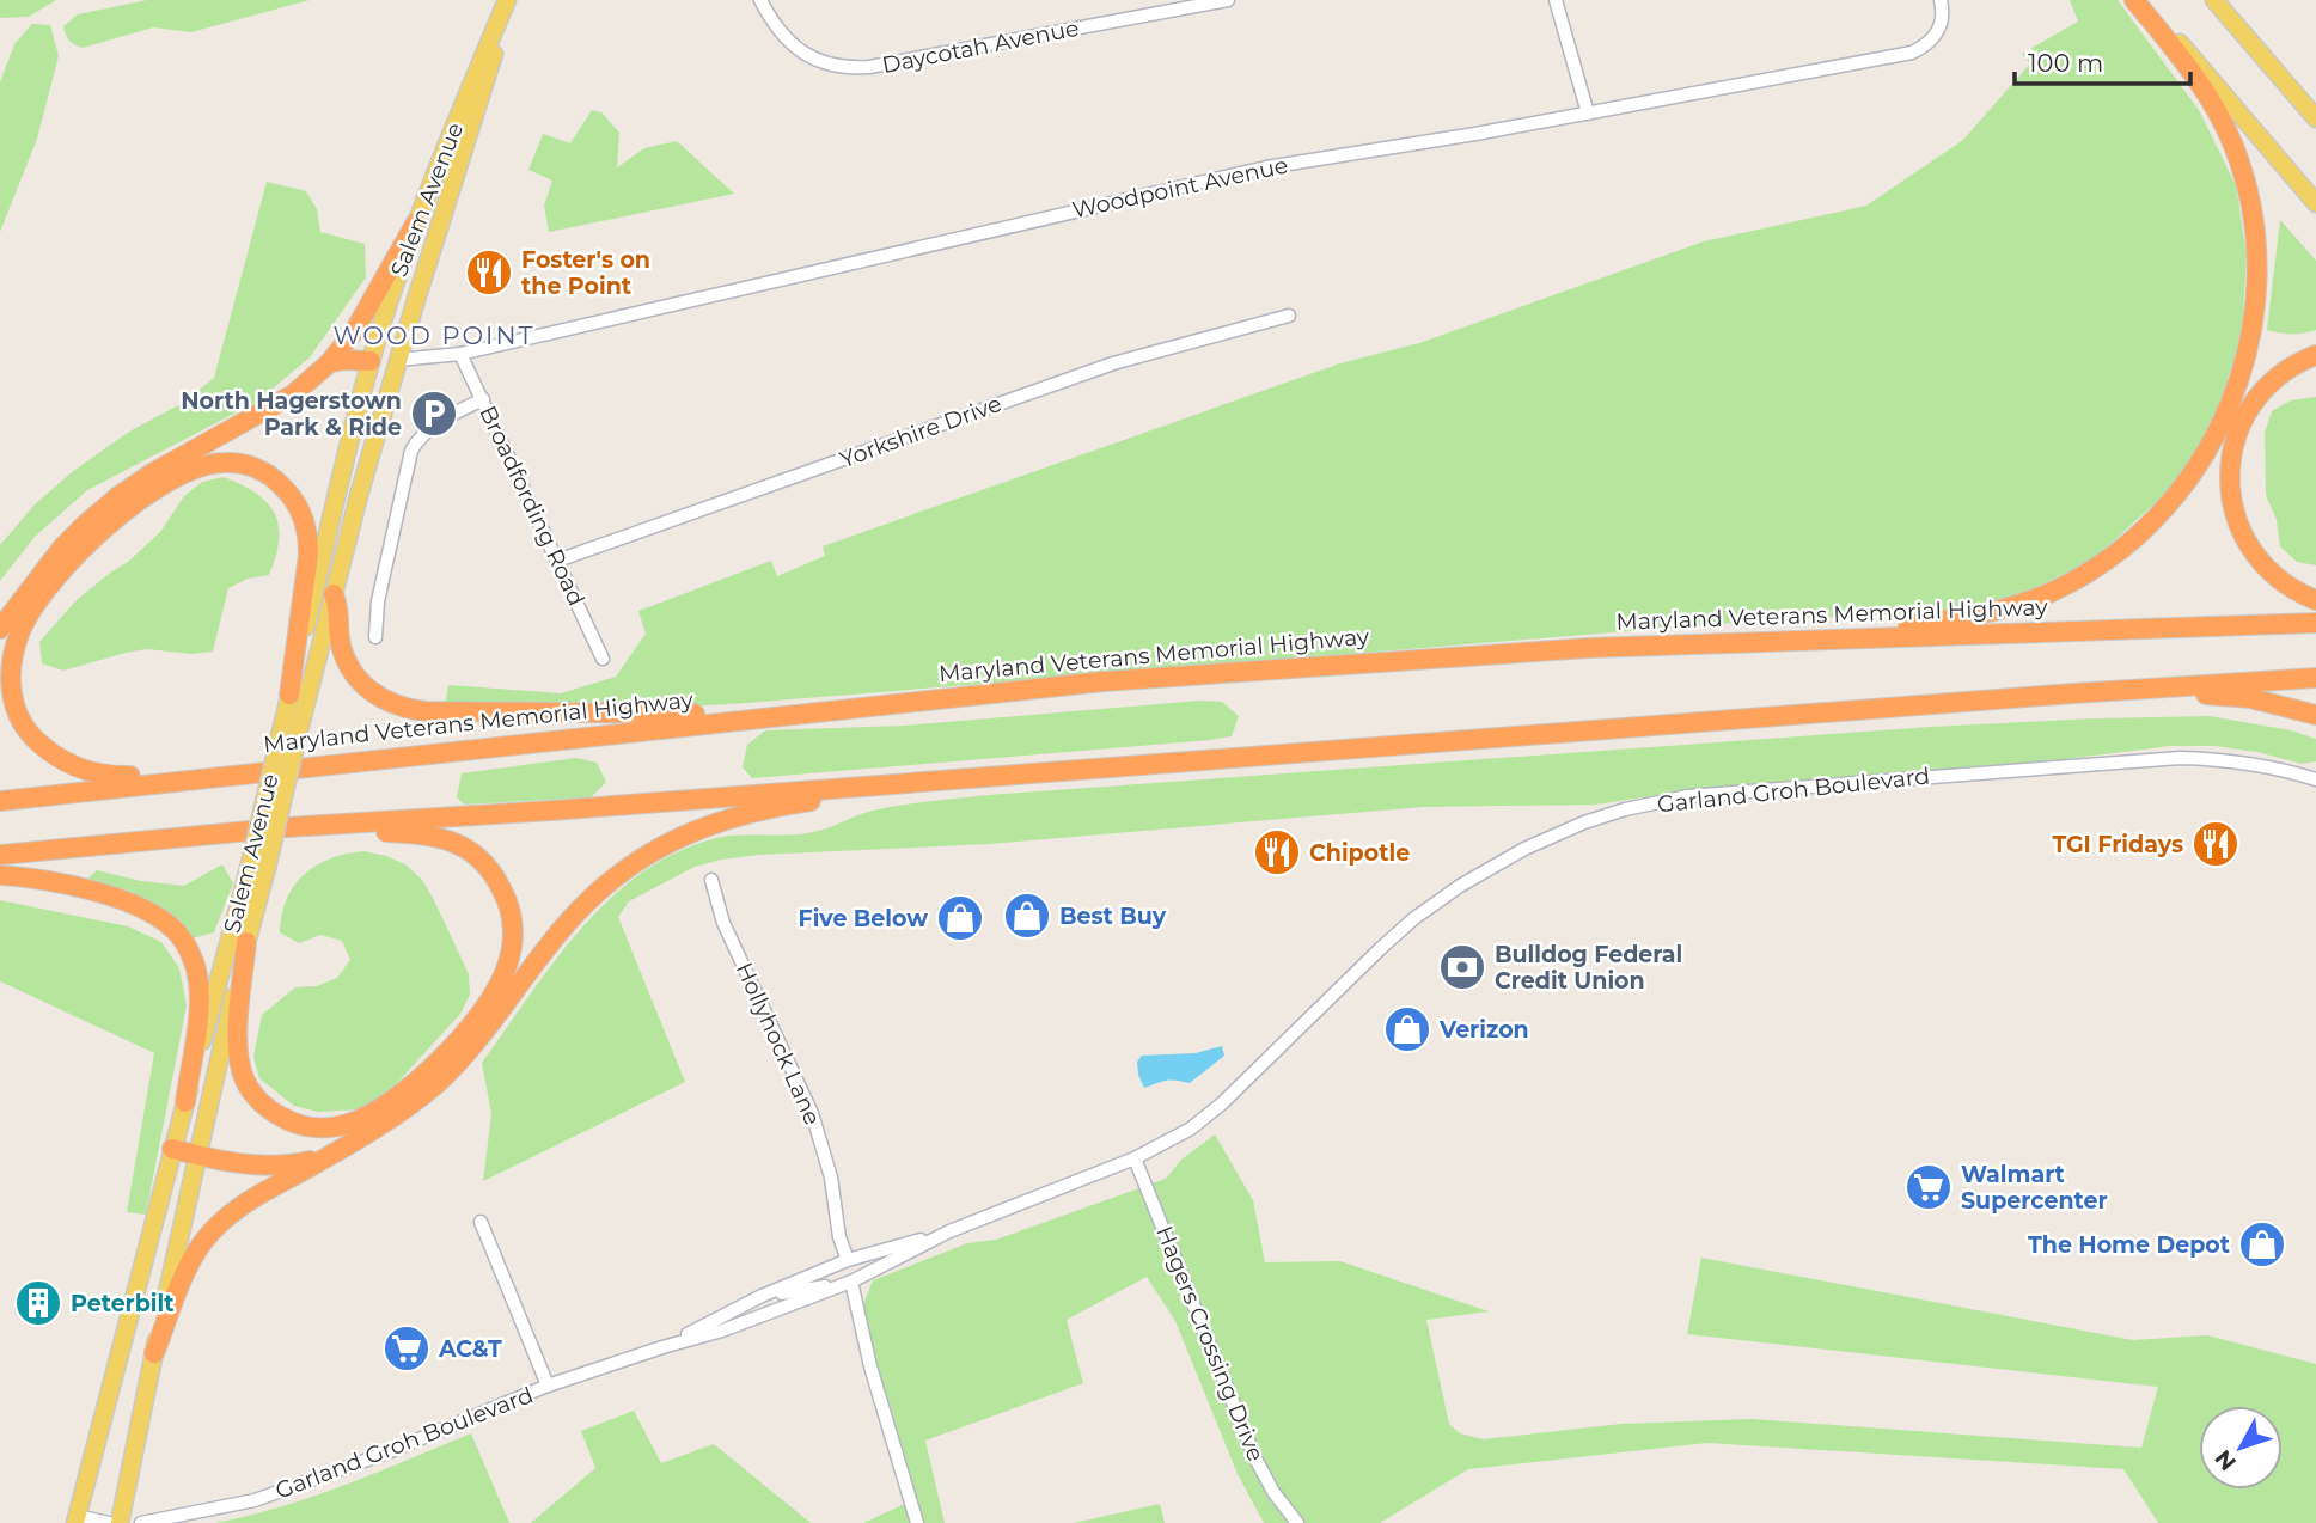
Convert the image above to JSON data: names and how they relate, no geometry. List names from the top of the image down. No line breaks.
{"streets":{"highway":["Maryland Veterans Memorial Highway"],"main road":["Salem Avenue"],"street":["Daycotah Avenue","Woodpoint Avenue","Yorkshire Drive","Broadfording Road","Garland Groh Boulevard","Hollyhock Lane","Hagers Crossing Drive"]},"crossings":[["Woodpoint Avenue","Salem Avenue"],["Woodpoint Avenue","Broadfording Road"],["Yorkshire Drive","Broadfording Road"],["Garland Groh Boulevard","Hollyhock Lane"],["Garland Groh Boulevard","Hagers Crossing Drive"]],"districts":["WOOD POINT"],"places":{"restaurant":["Foster's on the Point","TGI Fridays","Chipotle"],"parking":["North Hagerstown Park & Ride"],"shop":["Best Buy","Five Below","Verizon","The Home Depot"],"bank":["Bulldog Federal Credit Union"],"supermarket":["Walmart Supercenter","AC&T"],"building":["Peterbilt"]},"scale_bar":"100 m","north":"bottom left"}
